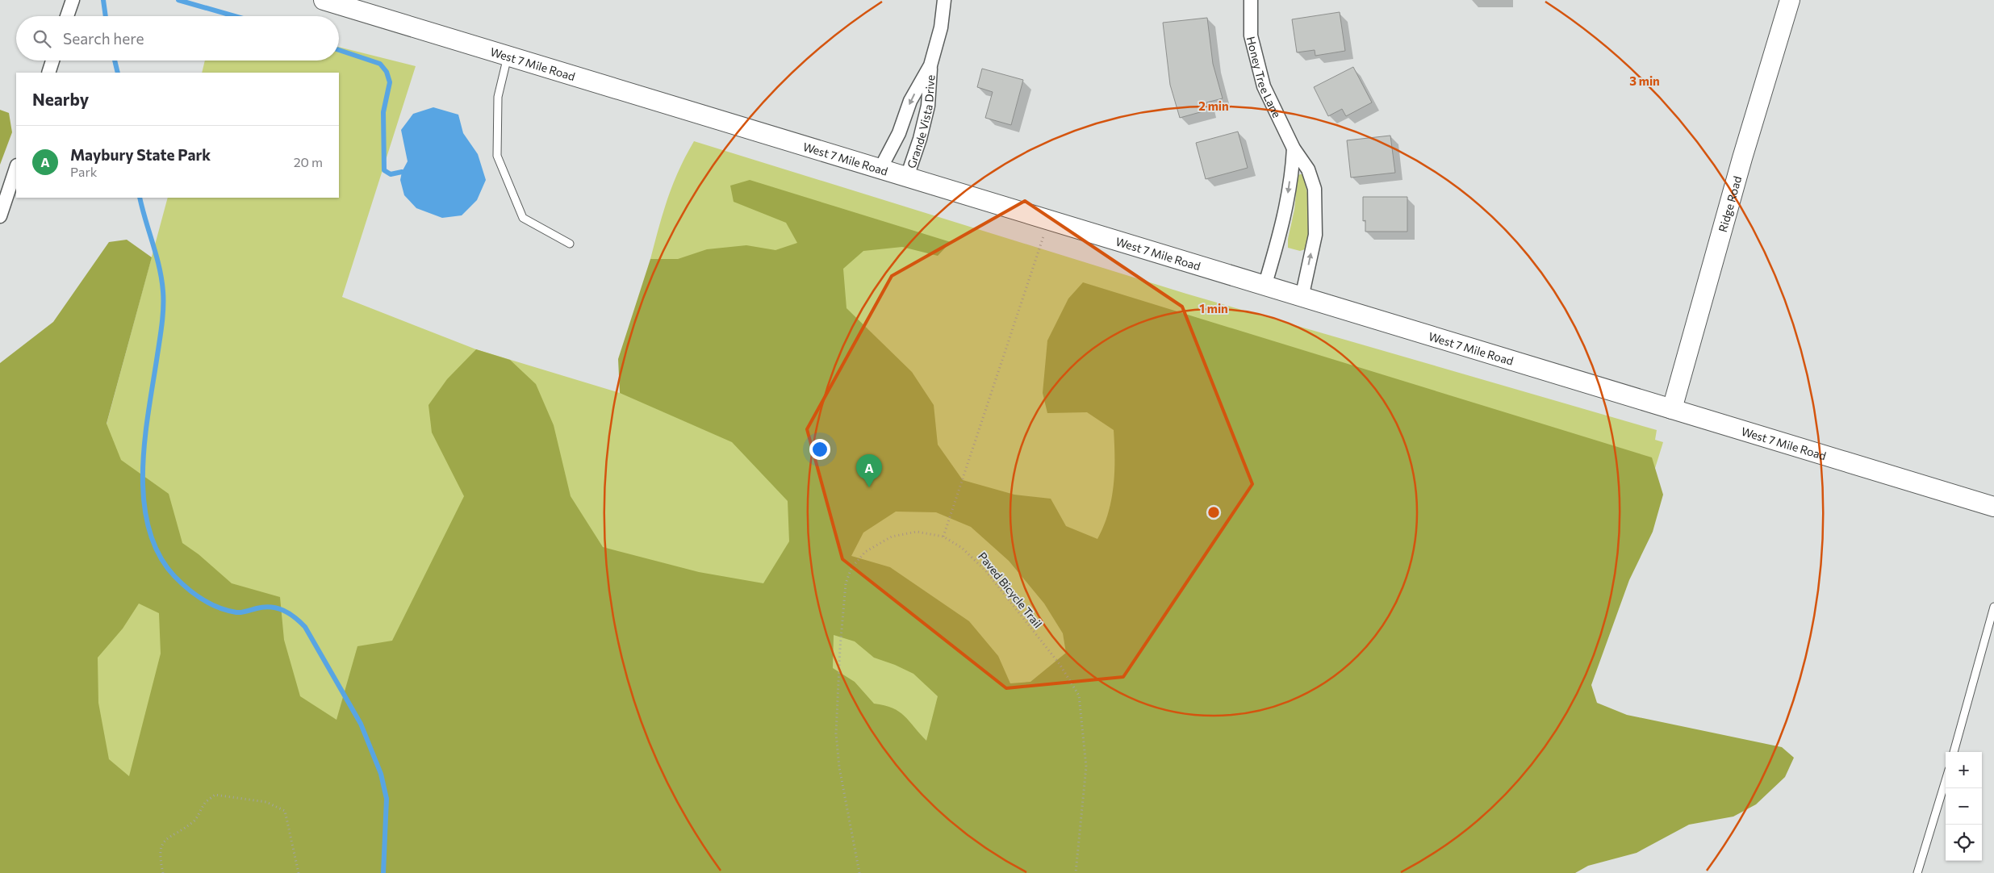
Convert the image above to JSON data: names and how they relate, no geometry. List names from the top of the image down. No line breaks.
{"streets":{"street":["West 7 Mile Road","Honey Tree Lane","Grande Vista Drive","Ridge Road"],"path":["Paved Bicycle Trail"]},"crossings":[["West 7 Mile Road","Honey Tree Lane"],["West 7 Mile Road","Grande Vista Drive"],["West 7 Mile Road","Ridge Road"]],"page":{"search":"Search here","heading":"Nearby","list":[{"mark":"A","name":"Maybury State Park","note":"Park","value":"20 m"}],"pins":"A","map_buttons":["+","−"]},"rings":["3 min","2 min","1 min"]}
